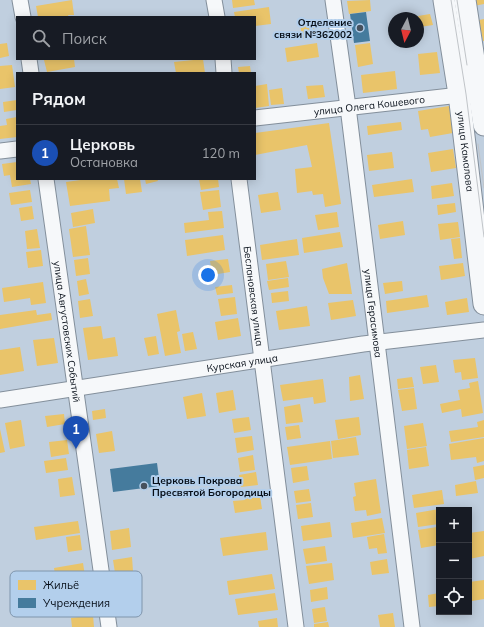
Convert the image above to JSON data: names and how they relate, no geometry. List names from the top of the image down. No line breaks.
{"streets":{"street":["улица Олега Кошевого","улица Камалова","Беслановская улица","улица Герасимова","улица Августовских Событий","Курская улица"]},"crossings":[["улица Олега Кошевого","улица Камалова"],["улица Олега Кошевого","улица Герасимова"],["Беслановская улица","Курская улица"],["улица Герасимова","Курская улица"],["улица Августовских Событий","Курская улица"]],"places":["Отделение связи №362002","Церковь Покрова Пресвятой Богородицы"],"legend":["Жильё","Учреждения"],"north":"bottom","page":{"search":"Поиск","heading":"Рядом","list":[{"mark":"1","name":"Церковь","note":"Остановка","value":"120 m"}],"pins":"1","map_buttons":["+","−"]}}
